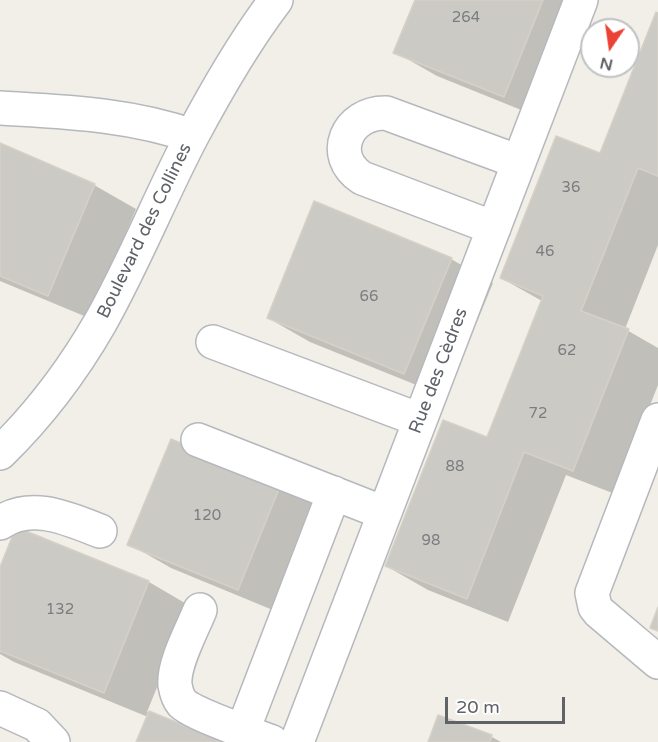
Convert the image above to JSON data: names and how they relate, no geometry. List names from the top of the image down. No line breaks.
{"streets":{"street":["Boulevard des Collines","Rue des Cèdres"]},"house_numbers":["264","36","46","66","62","72","88","120","98","132"],"scale_bar":"20 m","north":"bottom"}
